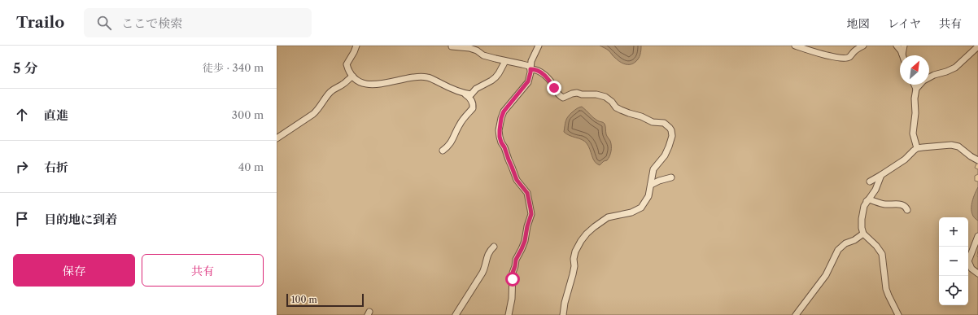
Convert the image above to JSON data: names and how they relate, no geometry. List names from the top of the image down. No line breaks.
{"scale_bar":"100 m","north":"top right","page":{"header":"Trailo","search":"ここで検索","nav":["地図","レイヤ","共有"],"heading":["5 分","徒歩 · 340 m"],"list":[["直進","300 m"],["右折","40 m"],"目的地に到着"],"map_buttons":["+","−"],"buttons":["保存","共有"],"scale":"100 m"}}
